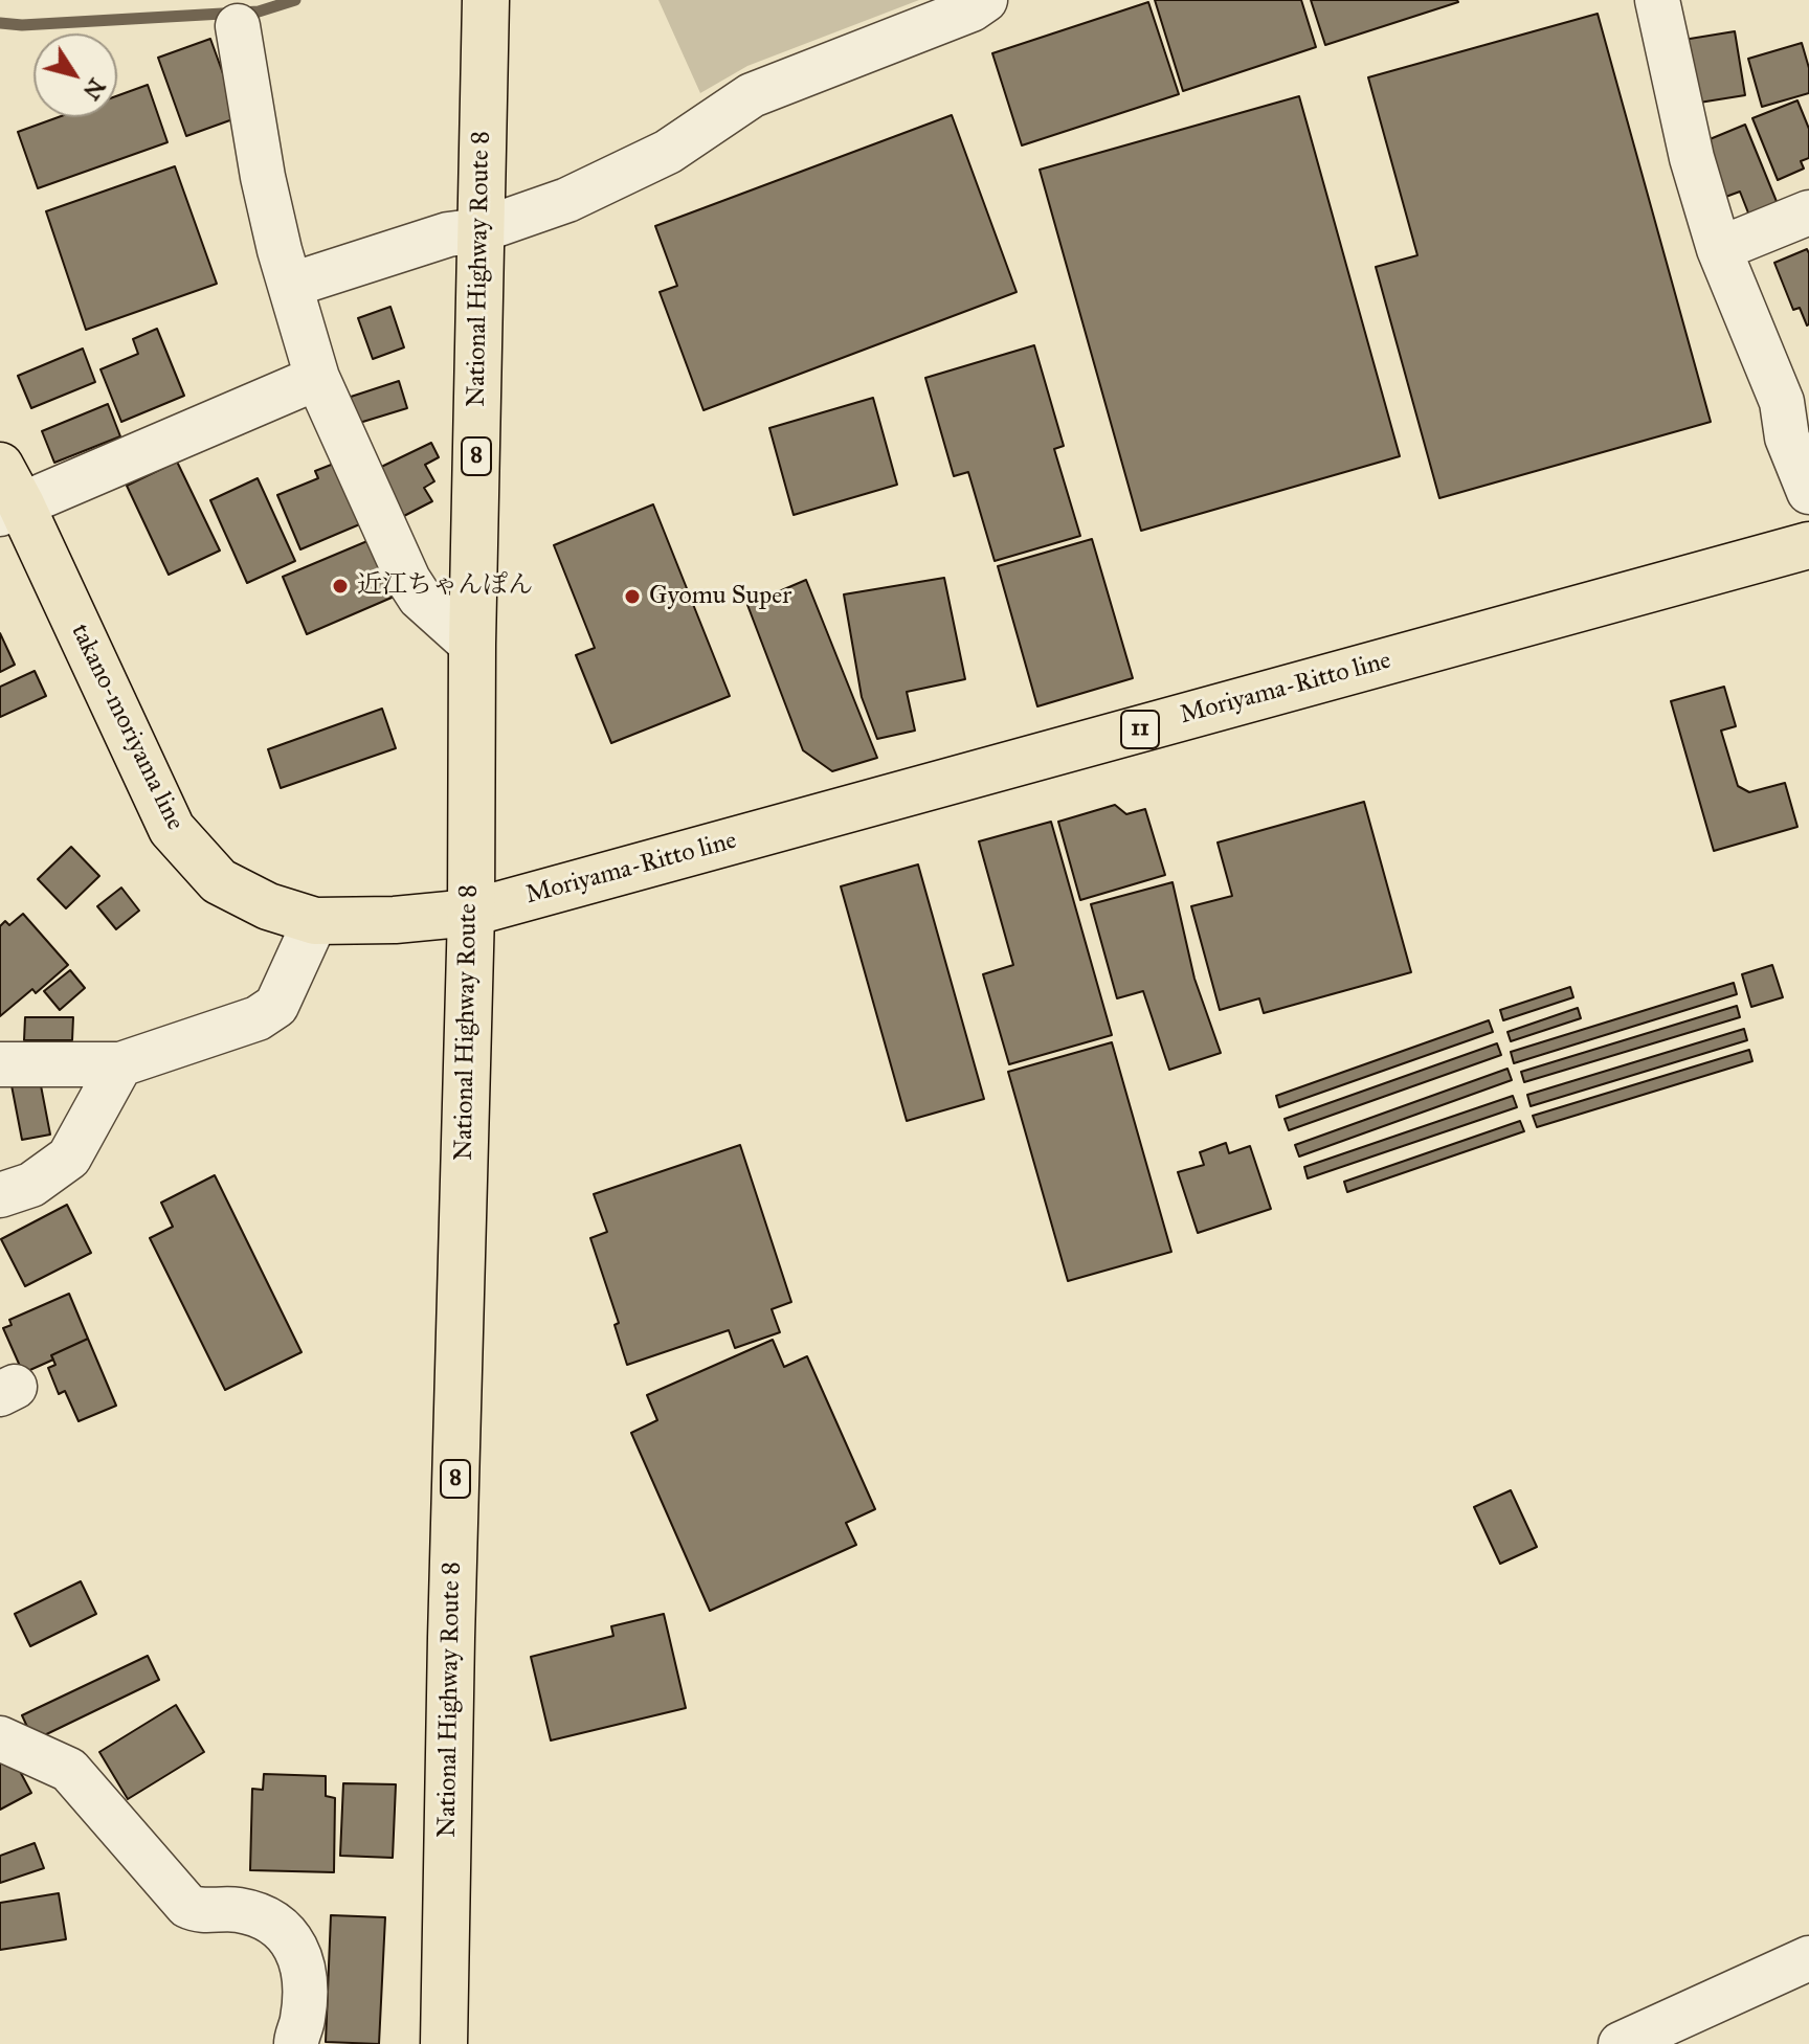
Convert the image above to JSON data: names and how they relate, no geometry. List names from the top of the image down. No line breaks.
{"streets":{"main road":["National Highway Route 8","8","Moriyama-Ritto line","takano-moriyama line","11"]},"crossings":[["National Highway Route 8","Moriyama-Ritto line"],["National Highway Route 8","takano-moriyama line"],["Moriyama-Ritto line","takano-moriyama line"]],"places":["近江ちゃんぽん","Gyomu Super"],"north":"bottom right"}
